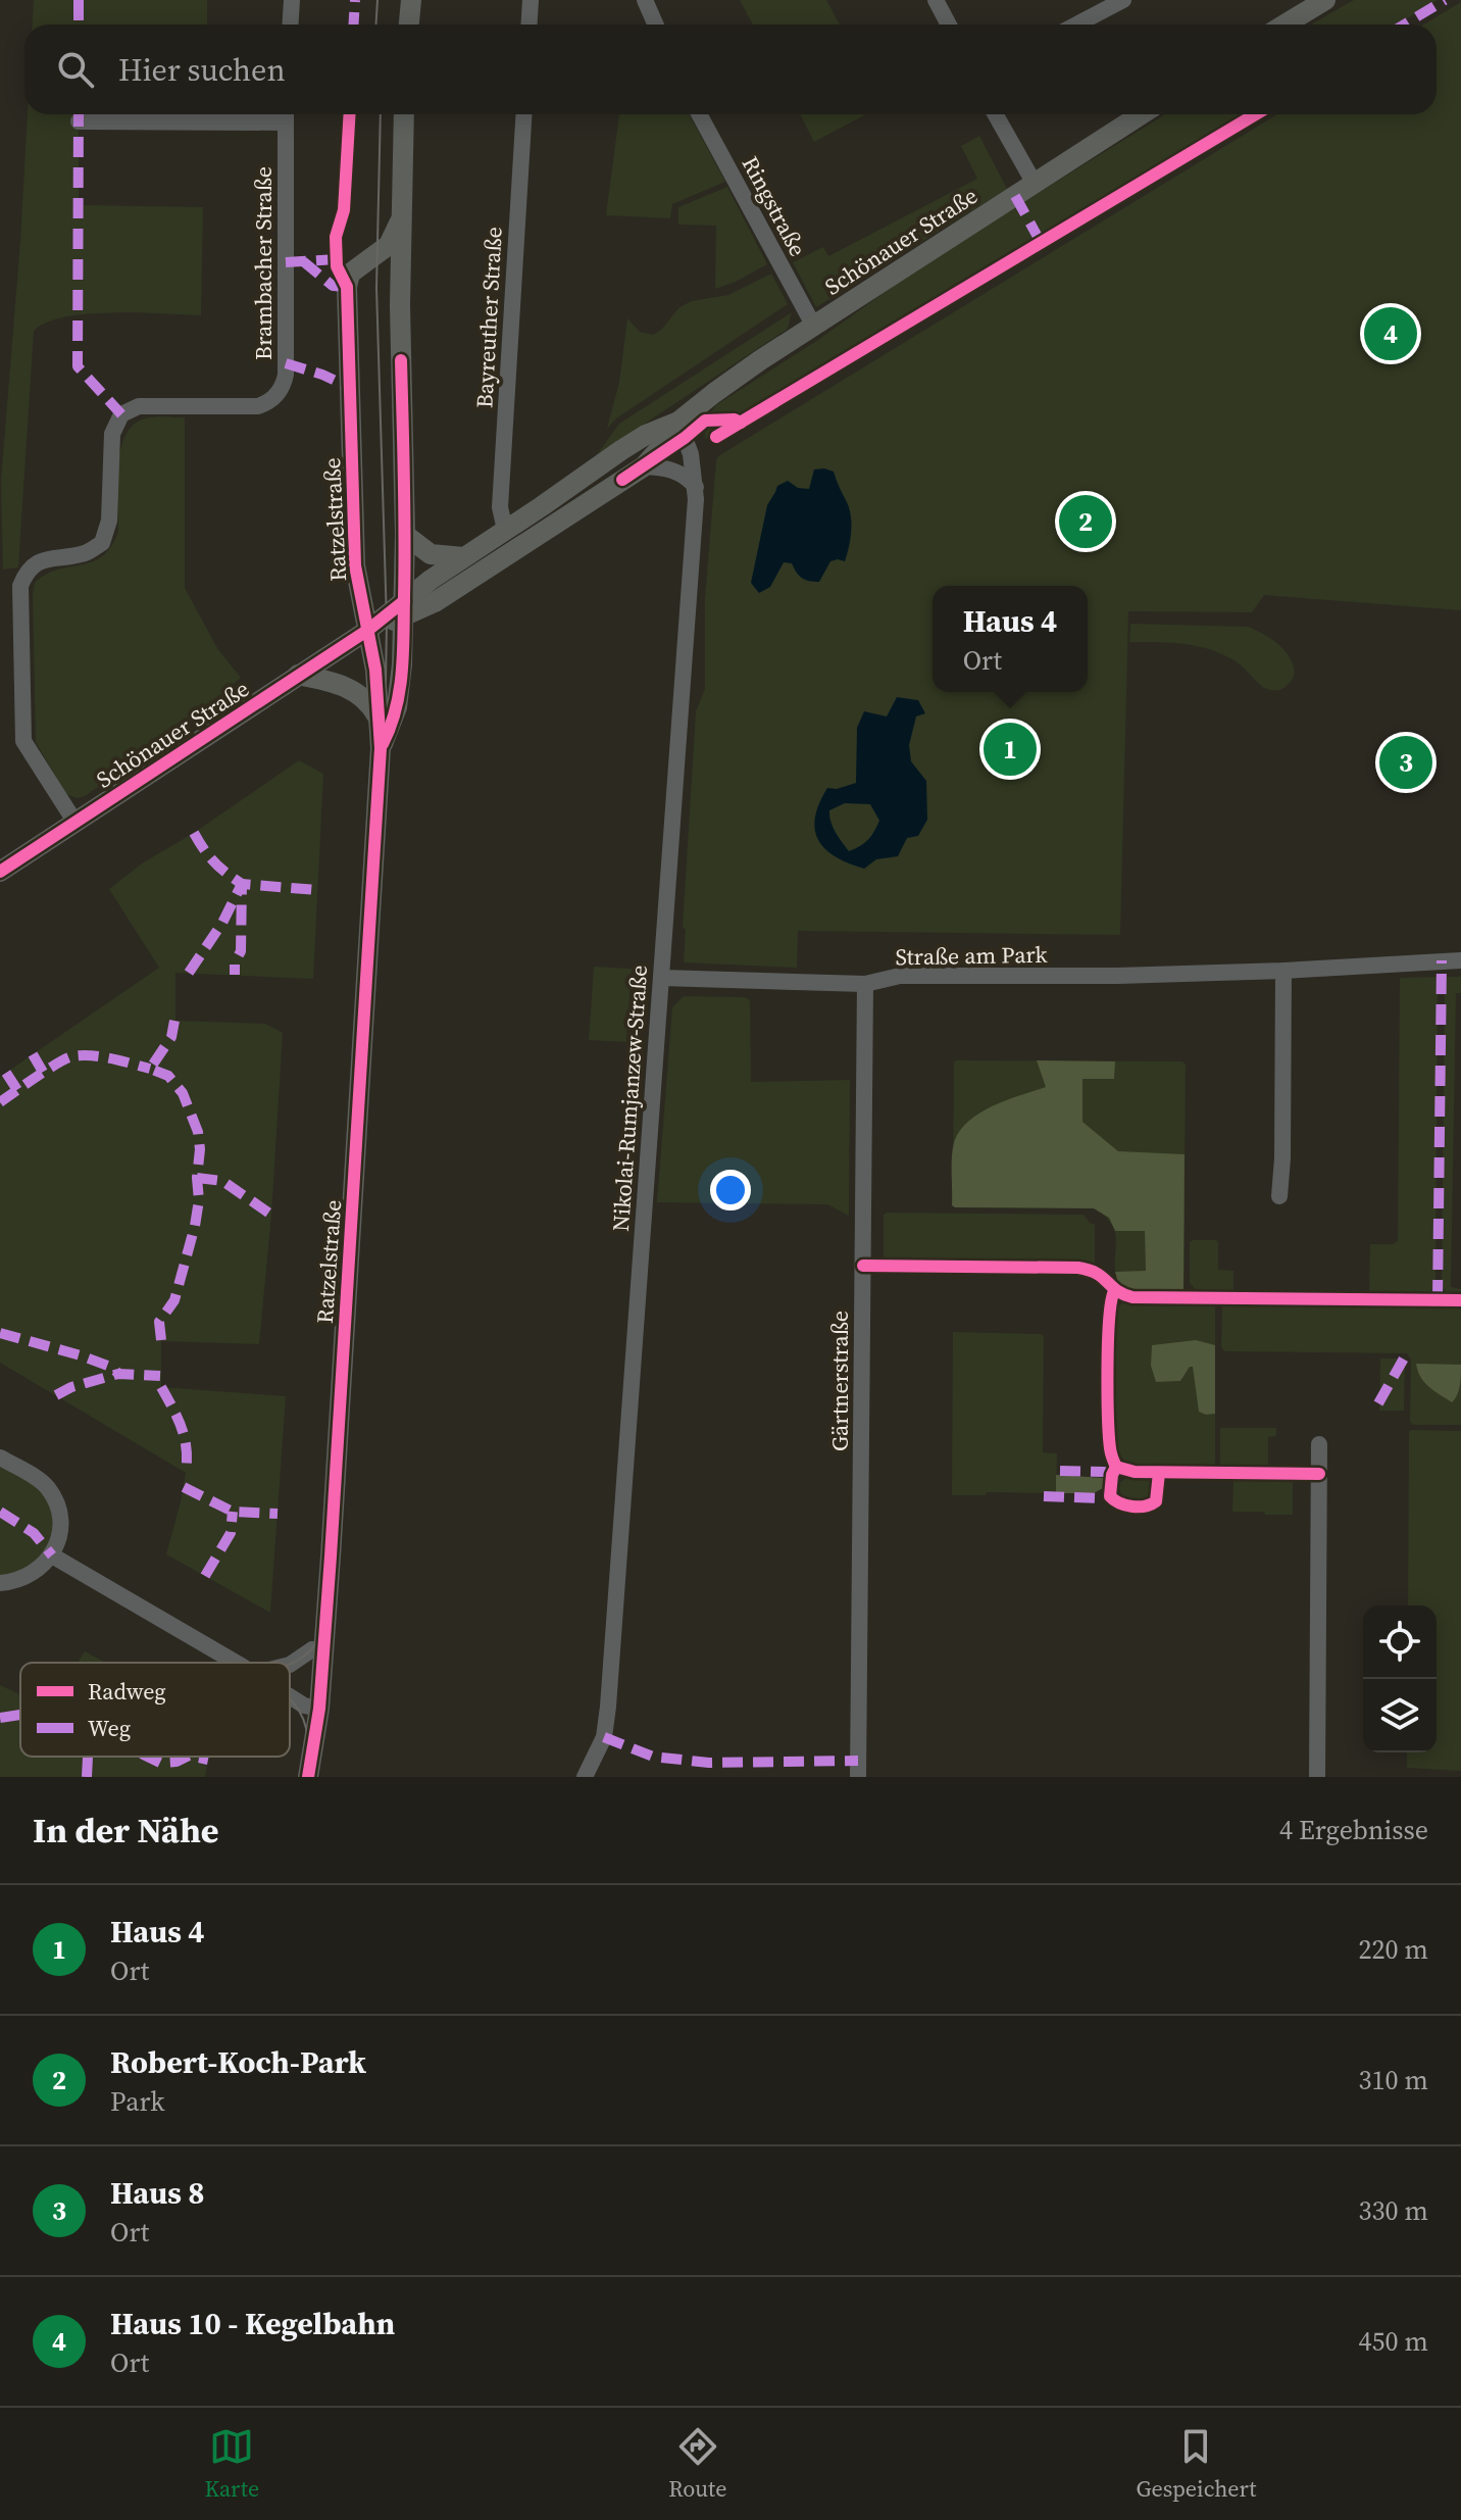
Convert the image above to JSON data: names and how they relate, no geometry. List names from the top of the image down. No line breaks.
{"streets":{"main road":["Schönauer Straße","Ratzelstraße"],"street":["Ringstraße","Brambacher Straße","Bayreuther Straße","Straße am Park","Nikolai-Rumjanzew-Straße","Gärtnerstraße"]},"crossings":[["Ringstraße","Schönauer Straße"],["Schönauer Straße","Brambacher Straße"],["Schönauer Straße","Bayreuther Straße"],["Schönauer Straße","Ratzelstraße"],["Schönauer Straße","Nikolai-Rumjanzew-Straße"],["Straße am Park","Nikolai-Rumjanzew-Straße"],["Straße am Park","Gärtnerstraße"]],"legend":["Radweg","Weg"],"page":{"search":"Hier suchen","pins":["4","2","1","3"],"popup":["Haus 4","Ort"],"heading":["In der Nähe","4 Ergebnisse"],"list":[{"mark":"1","name":"Haus 4","note":"Ort","value":"220 m"},{"mark":"2","name":"Robert-Koch-Park","note":"Park","value":"310 m"},{"mark":"3","name":"Haus 8","note":"Ort","value":"330 m"},{"mark":"4","name":"Haus 10 - Kegelbahn","note":"Ort","value":"450 m"}],"nav":["Karte","Route","Gespeichert"]}}
